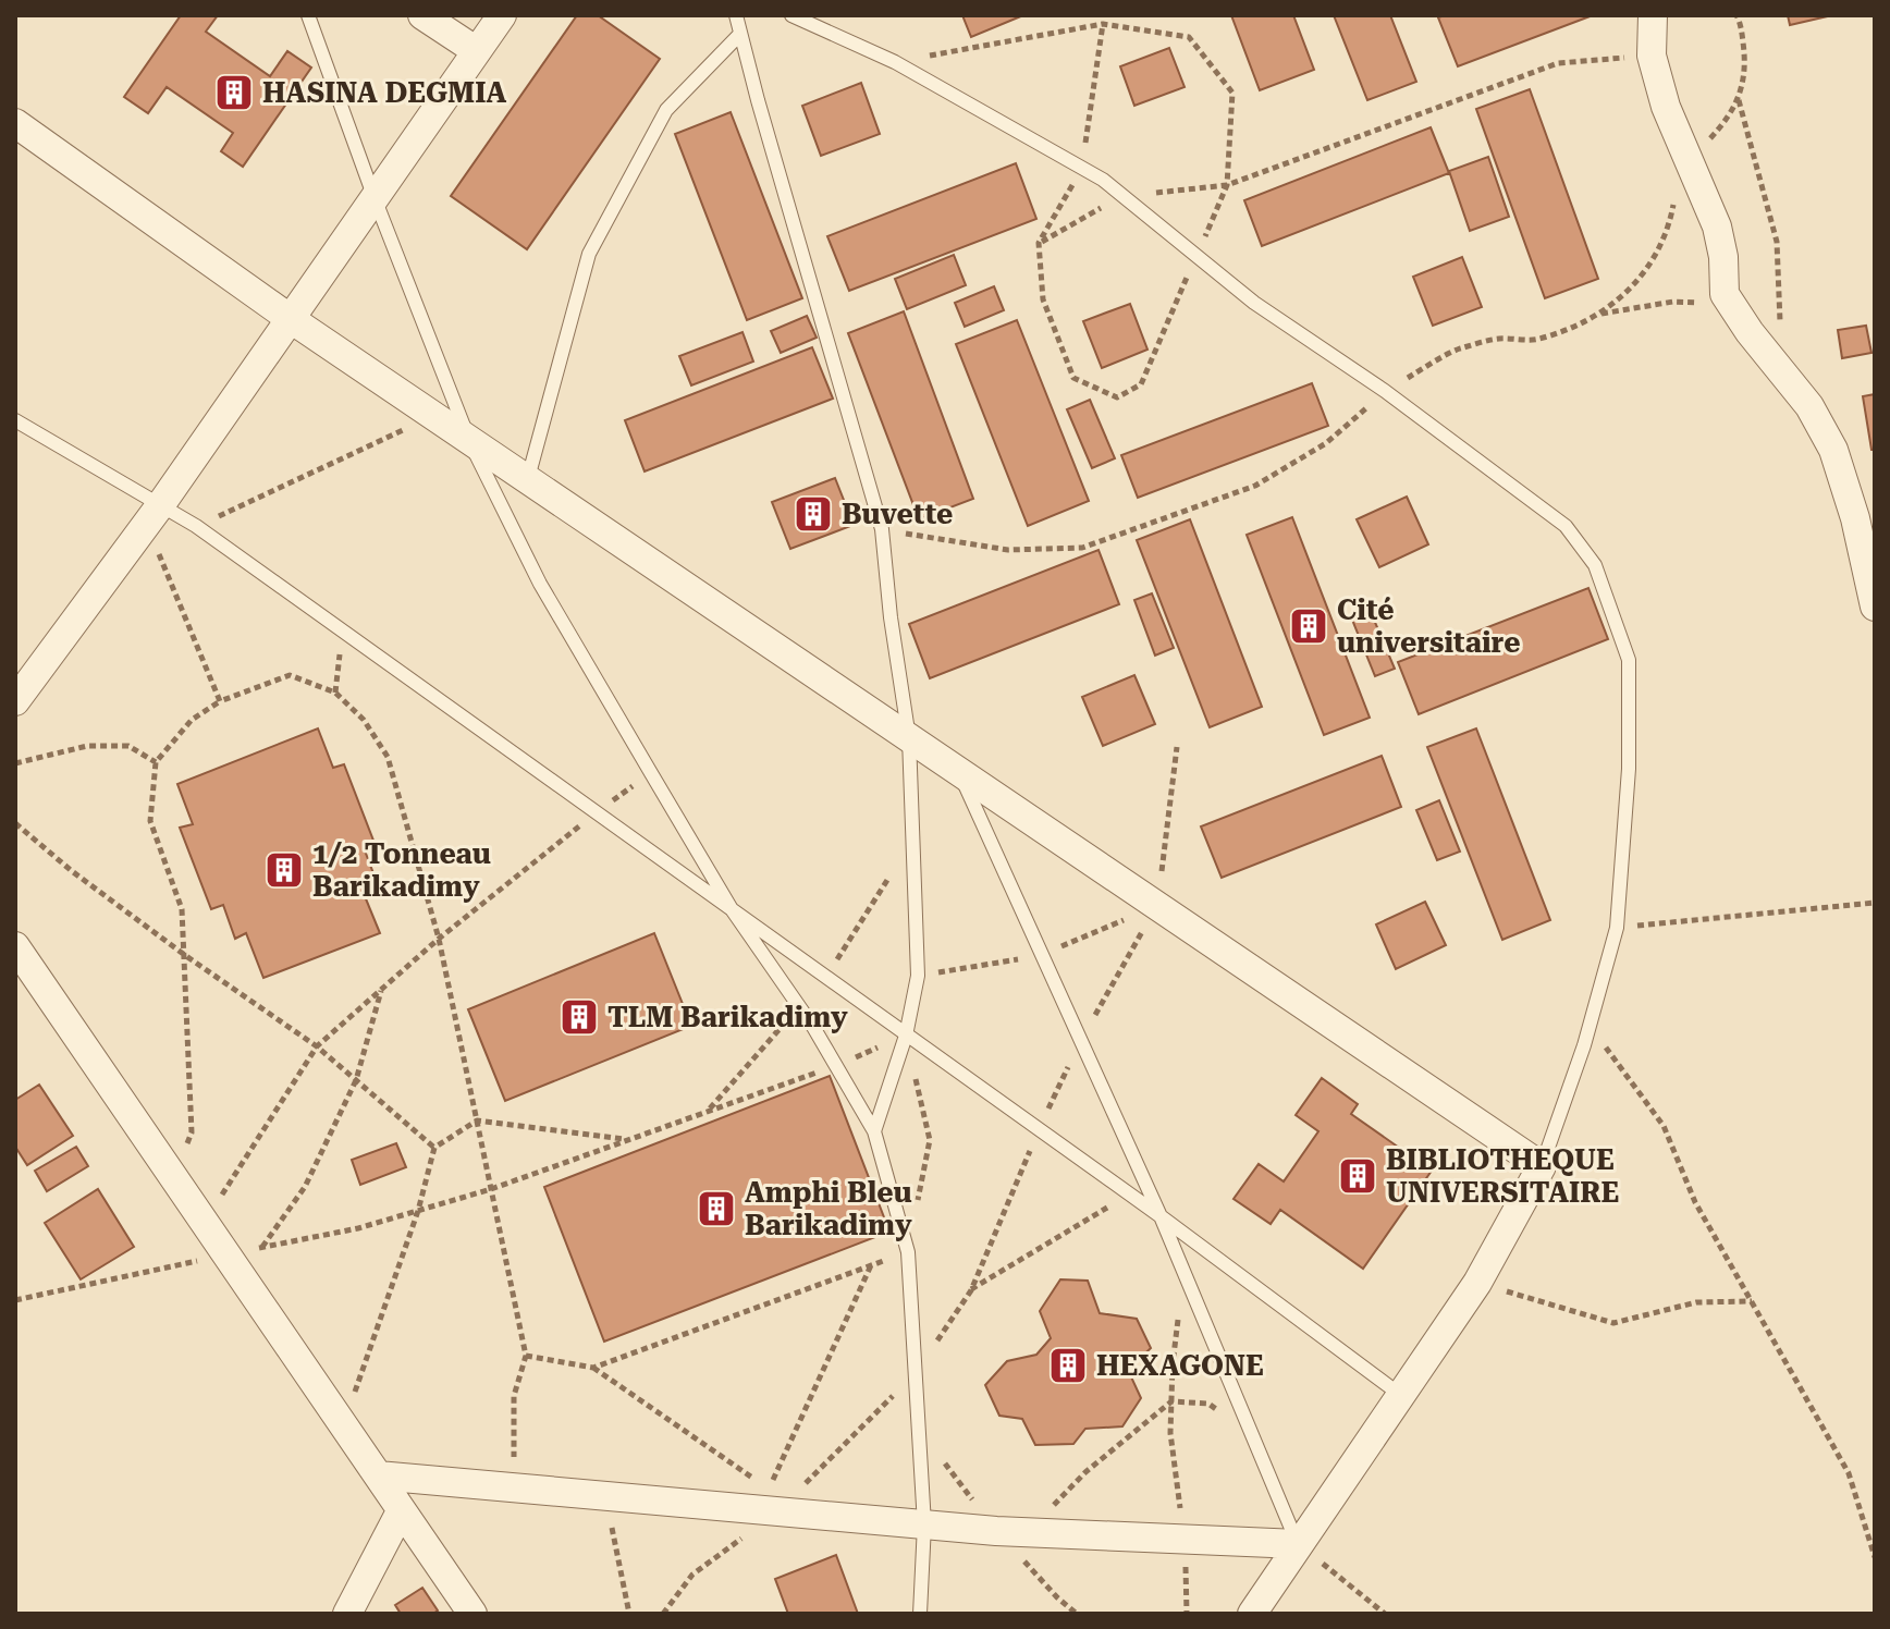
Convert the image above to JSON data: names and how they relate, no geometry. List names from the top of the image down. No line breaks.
{"places":{"building":["HASINA DEGMIA","Buvette","Cité universitaire","1/2 Tonneau Barikadimy","TLM Barikadimy","BIBLIOTHEQUE UNIVERSITAIRE","Amphi Bleu Barikadimy","HEXAGONE"]}}
